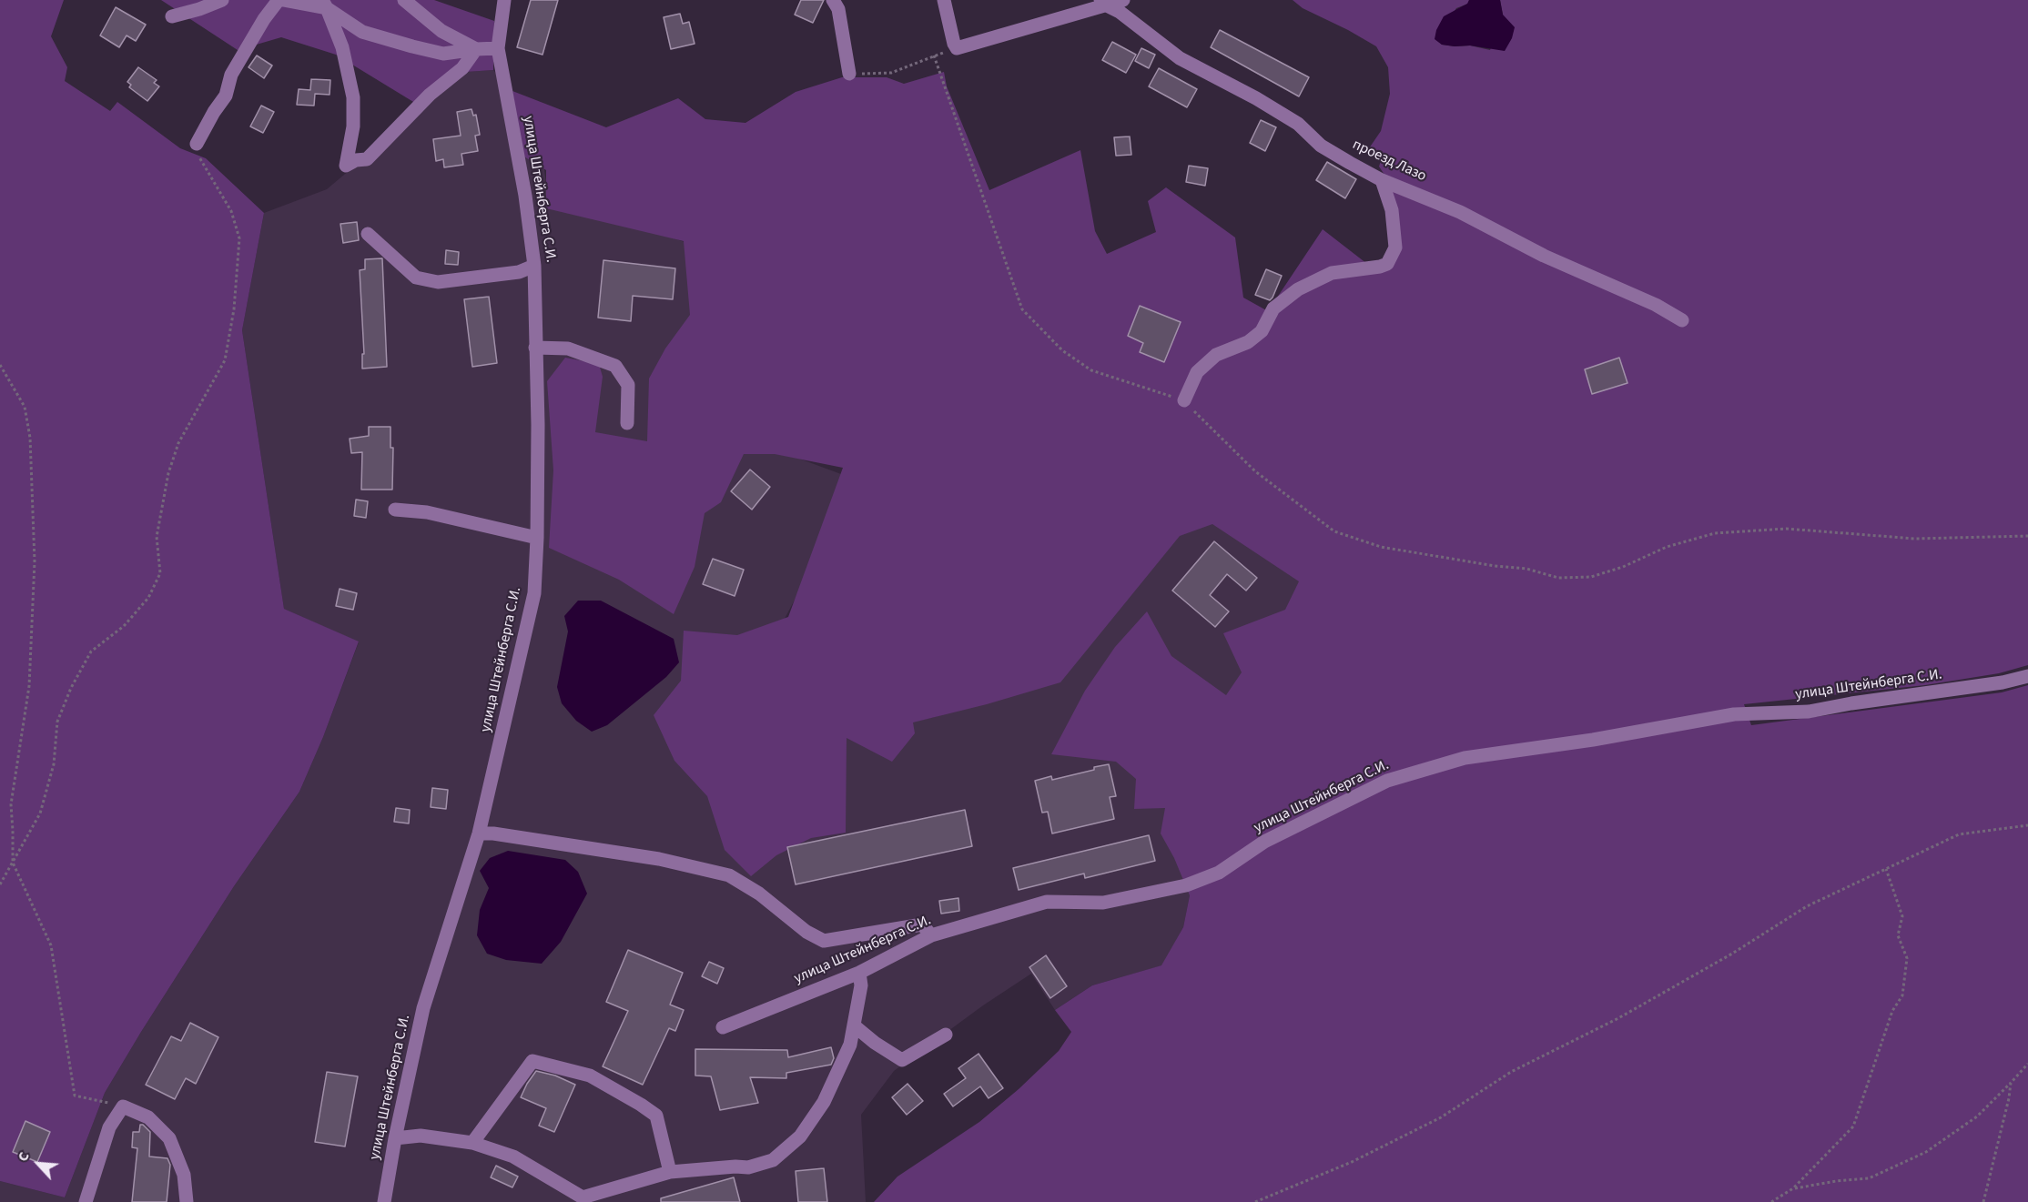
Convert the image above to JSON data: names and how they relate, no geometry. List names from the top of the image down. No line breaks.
{"streets":{"street":["проезд Лазо","улица Штейнберга С.И."]},"north":"top left"}
